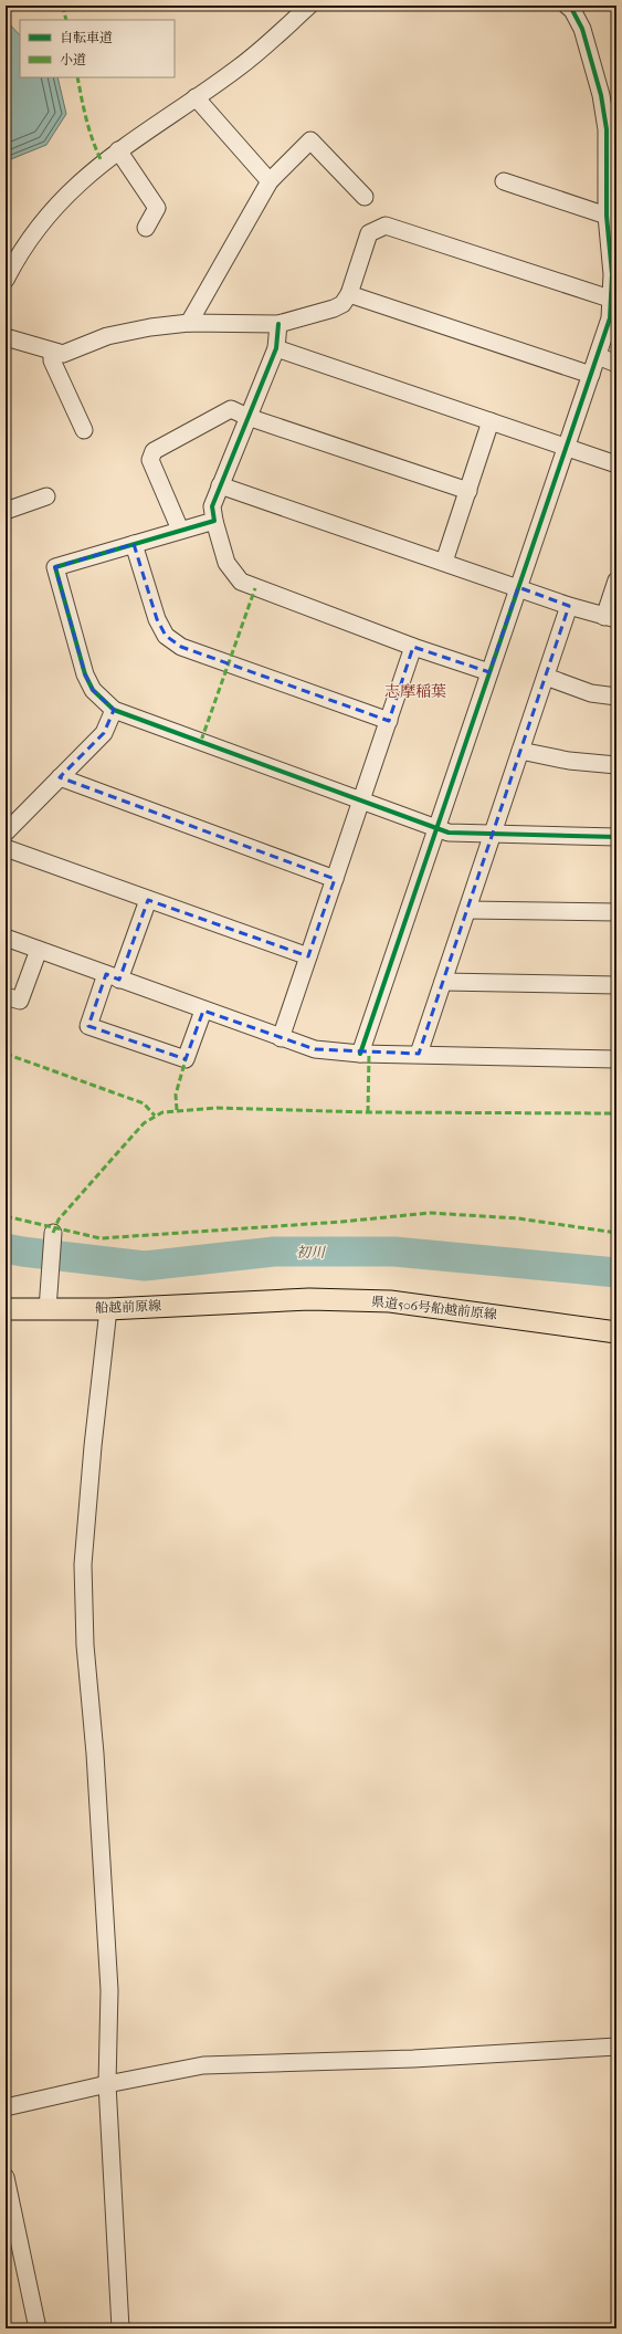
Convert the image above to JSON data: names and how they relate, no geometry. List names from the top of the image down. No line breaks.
{"streets":{"main road":["船越前原線","県道506号船越前原線"]},"crossings":[["船越前原線","県道506号船越前原線"]],"districts":["志摩稲葉"],"water":["初川"],"legend":["自転車道","小道"]}
